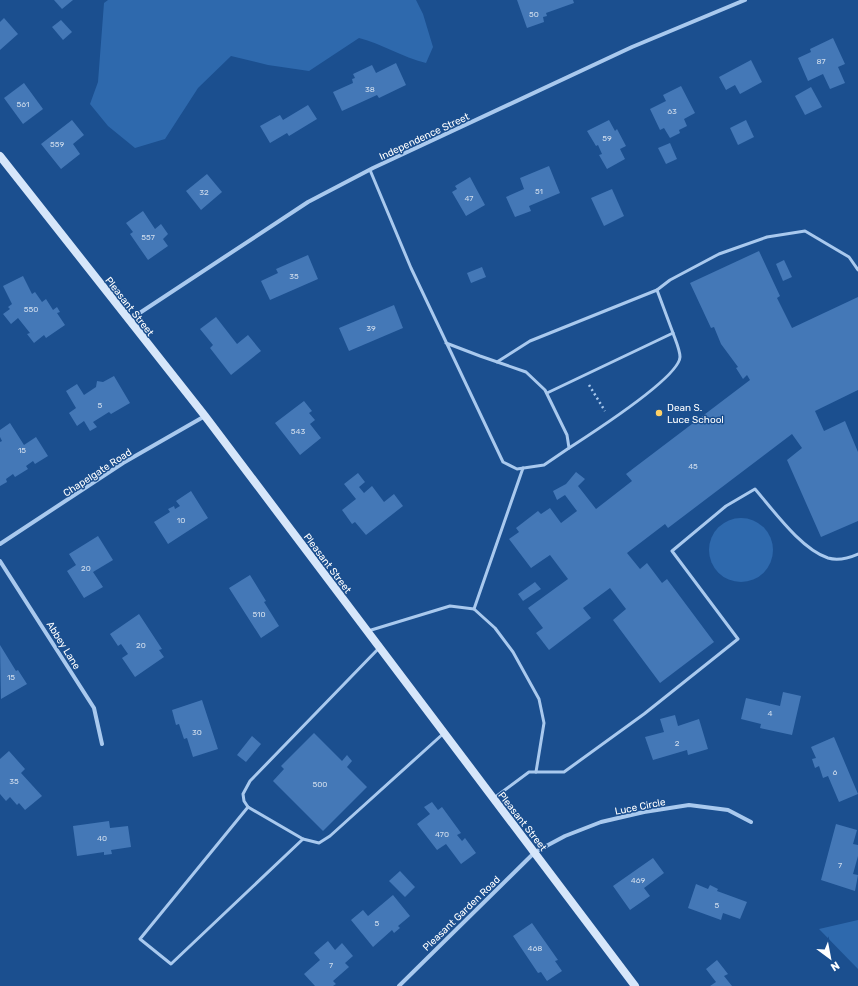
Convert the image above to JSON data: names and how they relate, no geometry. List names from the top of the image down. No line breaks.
{"streets":{"main road":["Pleasant Street"],"street":["Independence Street","Chapelgate Road","Abbey Lane","Luce Circle","Pleasant Garden Road"]},"crossings":[["Independence Street","Pleasant Street"],["Pleasant Street","Chapelgate Road"],["Pleasant Street","Luce Circle"],["Pleasant Street","Pleasant Garden Road"],["Luce Circle","Pleasant Garden Road"]],"places":["Dean S. Luce School"],"house_numbers":["50","87","38","561","63","59","559","51","32","47","557","35","550","39","5","543","15","45","10","20","510","20","15","4","30","2","6","35","500","470","40","7","469","5","5","468","7"],"north":"bottom right"}
